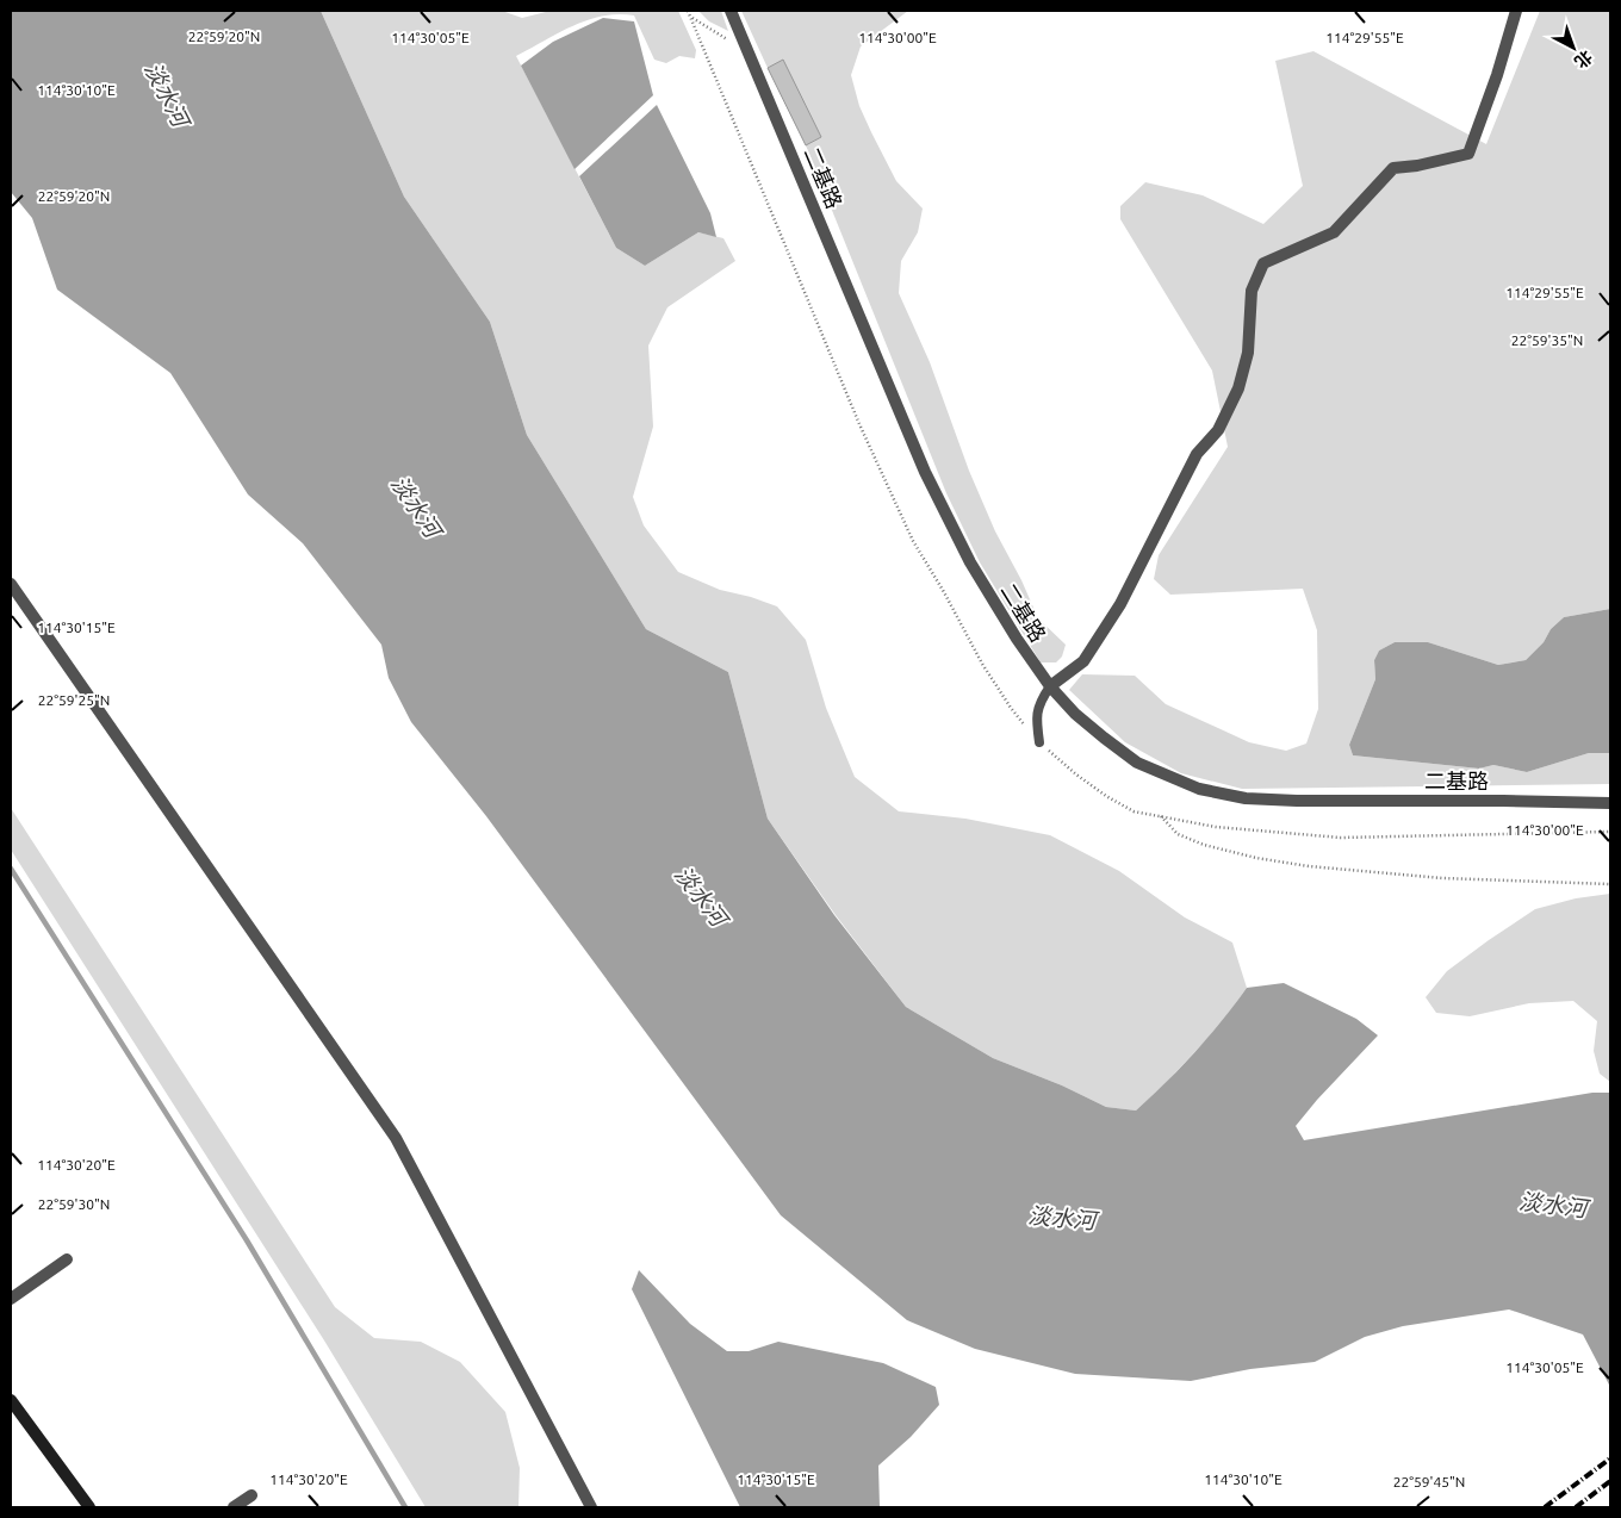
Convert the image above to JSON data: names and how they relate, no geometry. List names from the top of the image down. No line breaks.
{"streets":{"street":["二基路"]},"water":["淡水河"],"north":"bottom right","coordinates":["22°59'20\"N","114°30'05\"E","114°30'00\"E","114°29'55\"E","114°30'10\"E","22°59'35\"N","114°30'15\"E","22°59'25\"N","114°30'20\"E","22°59'30\"N","22°59'45\"N"]}
